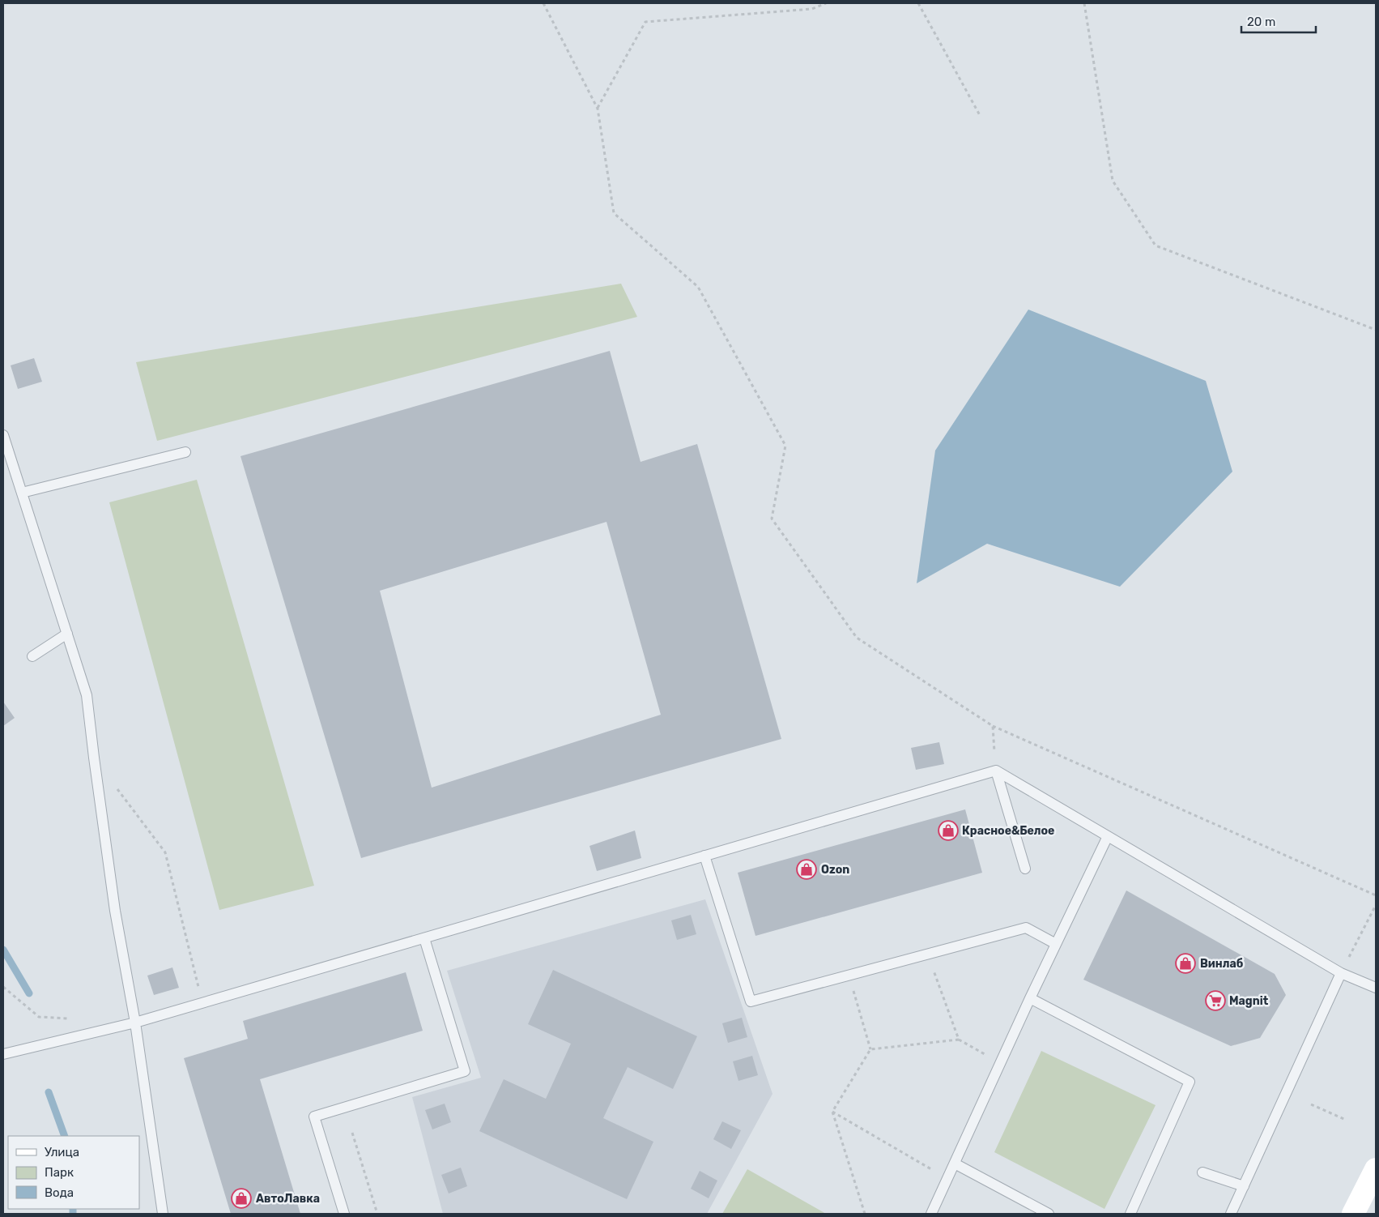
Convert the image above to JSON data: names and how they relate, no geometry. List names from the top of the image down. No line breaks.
{"places":{"shop":["Красное&Белое","Ozon","Винлаб","АвтоЛавка"],"supermarket":["Magnit"]},"legend":["Улица","Парк","Вода"],"scale_bar":"20 m"}
